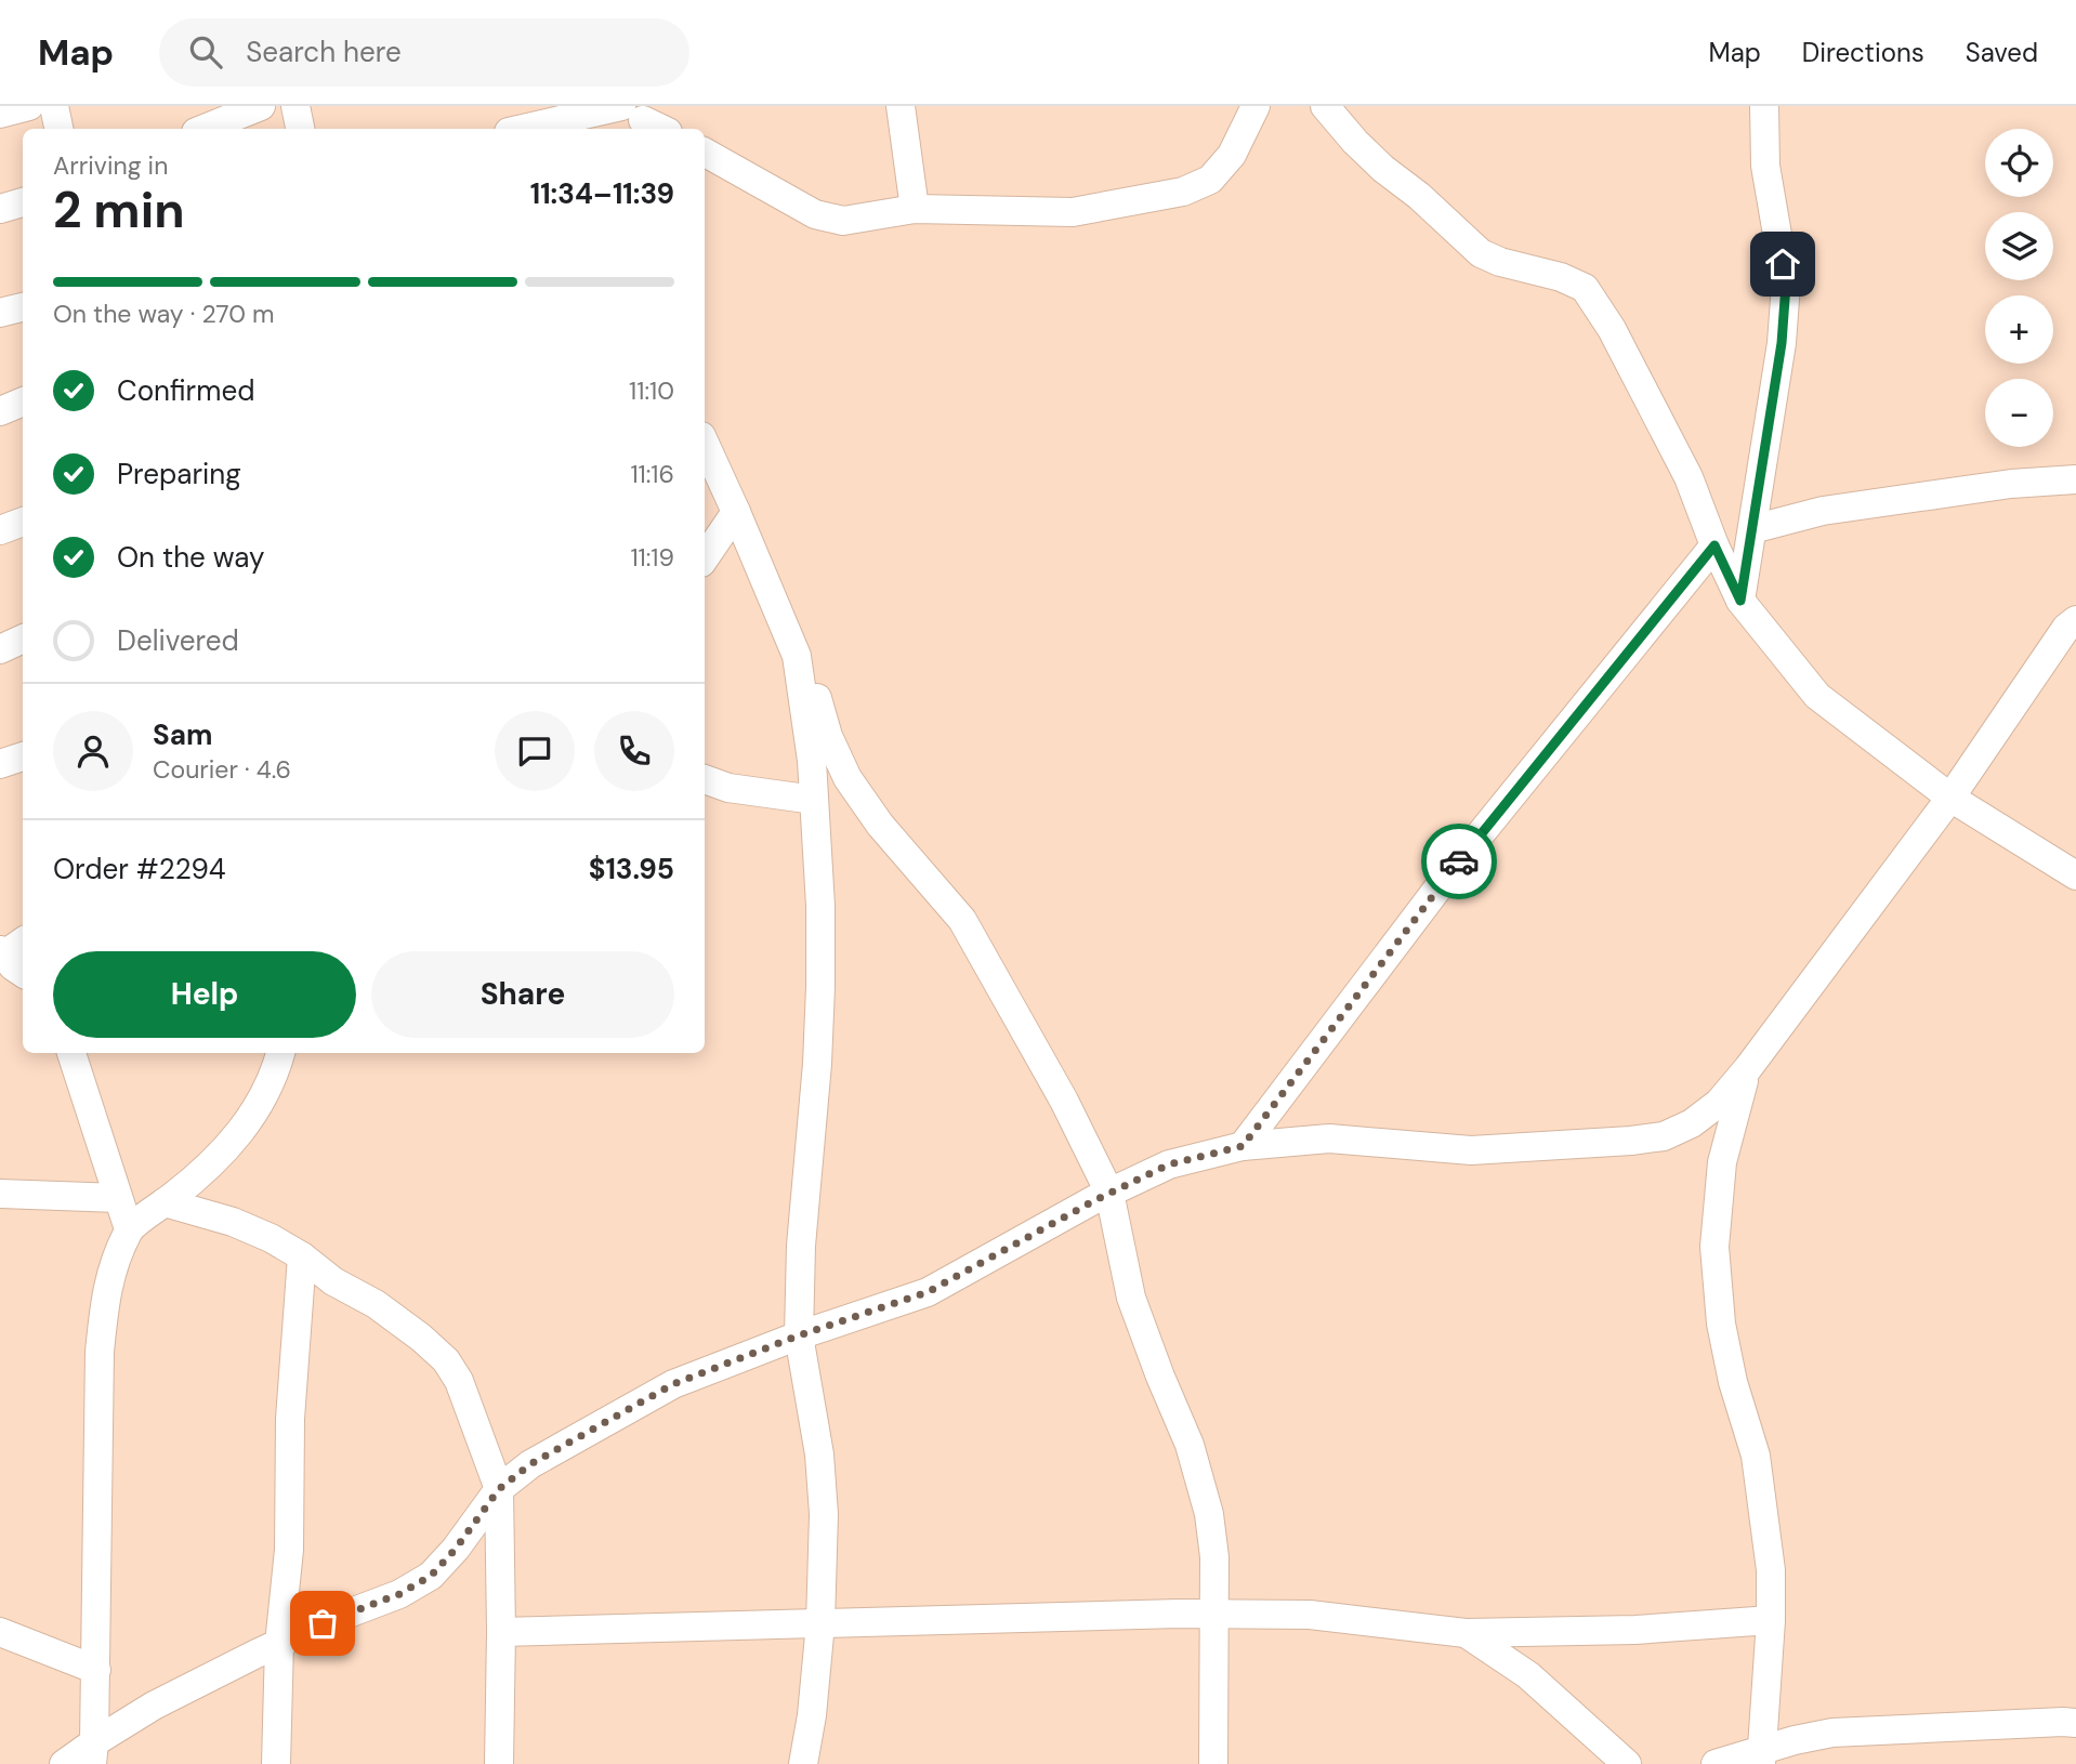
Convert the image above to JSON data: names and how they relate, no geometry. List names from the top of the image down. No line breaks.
{"page":{"header":"Map","search":"Search here","nav":["Map","Directions","Saved"],"map_buttons":["+","−"],"heading":["2 min","Arriving in","11:34–11:39"],"panel":["Sam","Courier · 4.6","Order #2294","$13.95"],"bar":"On the way · 270 m","list":[["Confirmed","11:10"],["Preparing","11:16"],["On the way","11:19"],"Delivered"],"buttons":["Help","Share"]}}
